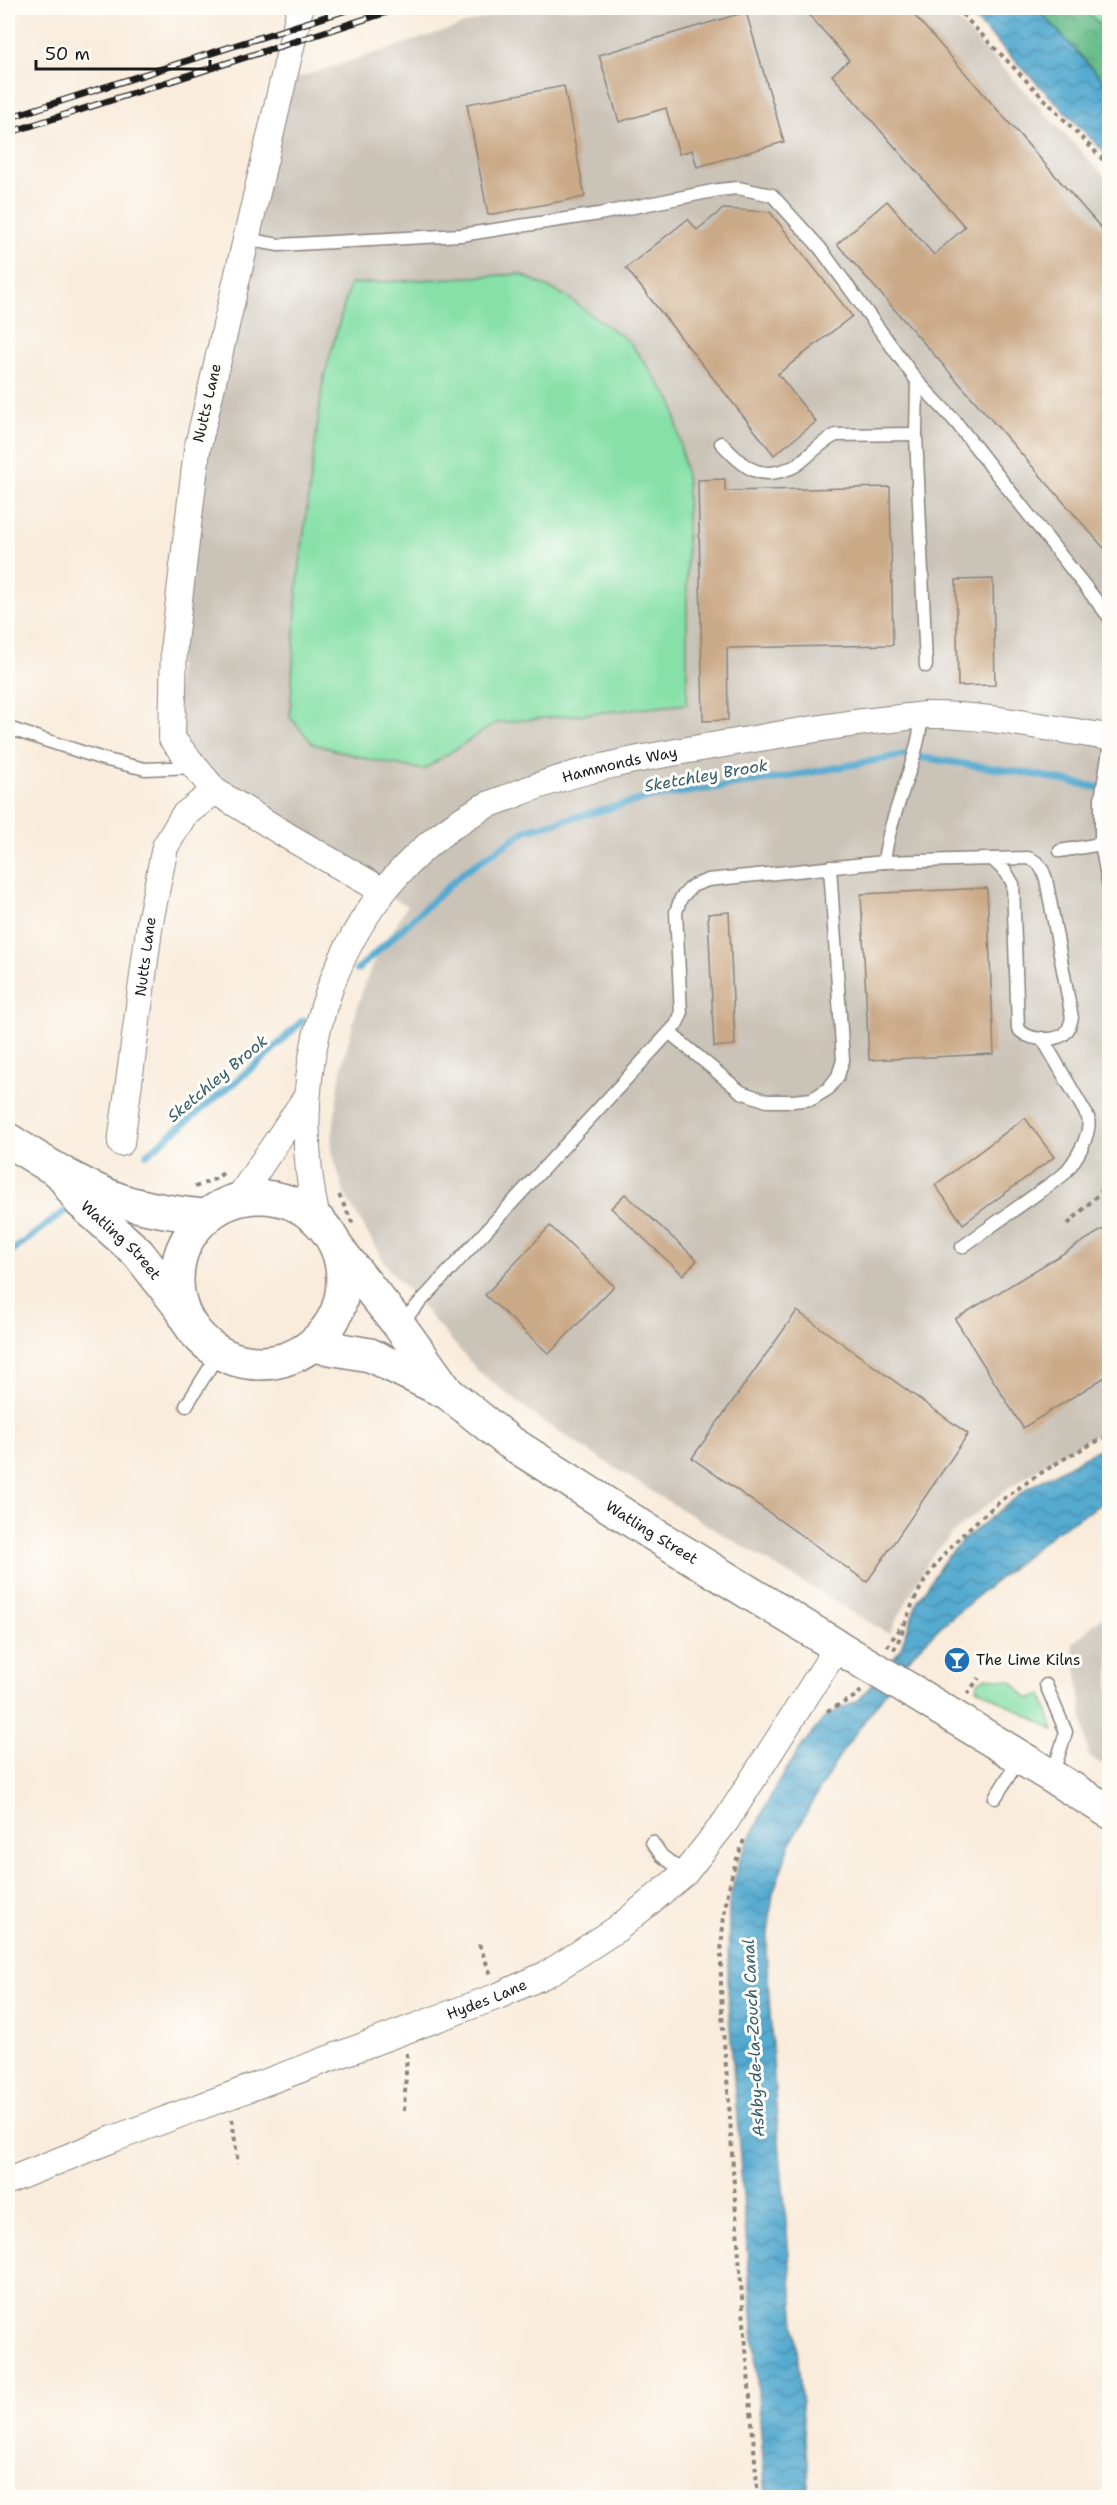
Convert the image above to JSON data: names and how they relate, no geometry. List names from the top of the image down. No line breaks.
{"streets":{"highway":["Watling Street"],"street":["Nutts Lane","Hammonds Way","Hydes Lane"]},"crossings":[["Nutts Lane","Hammonds Way"],["Hammonds Way","Watling Street"],["Watling Street","Hydes Lane"]],"water":["Sketchley Brook","Ashby-de-la-Zouch Canal"],"places":{"bar":["The Lime Kilns"]},"scale_bar":"50 m"}
